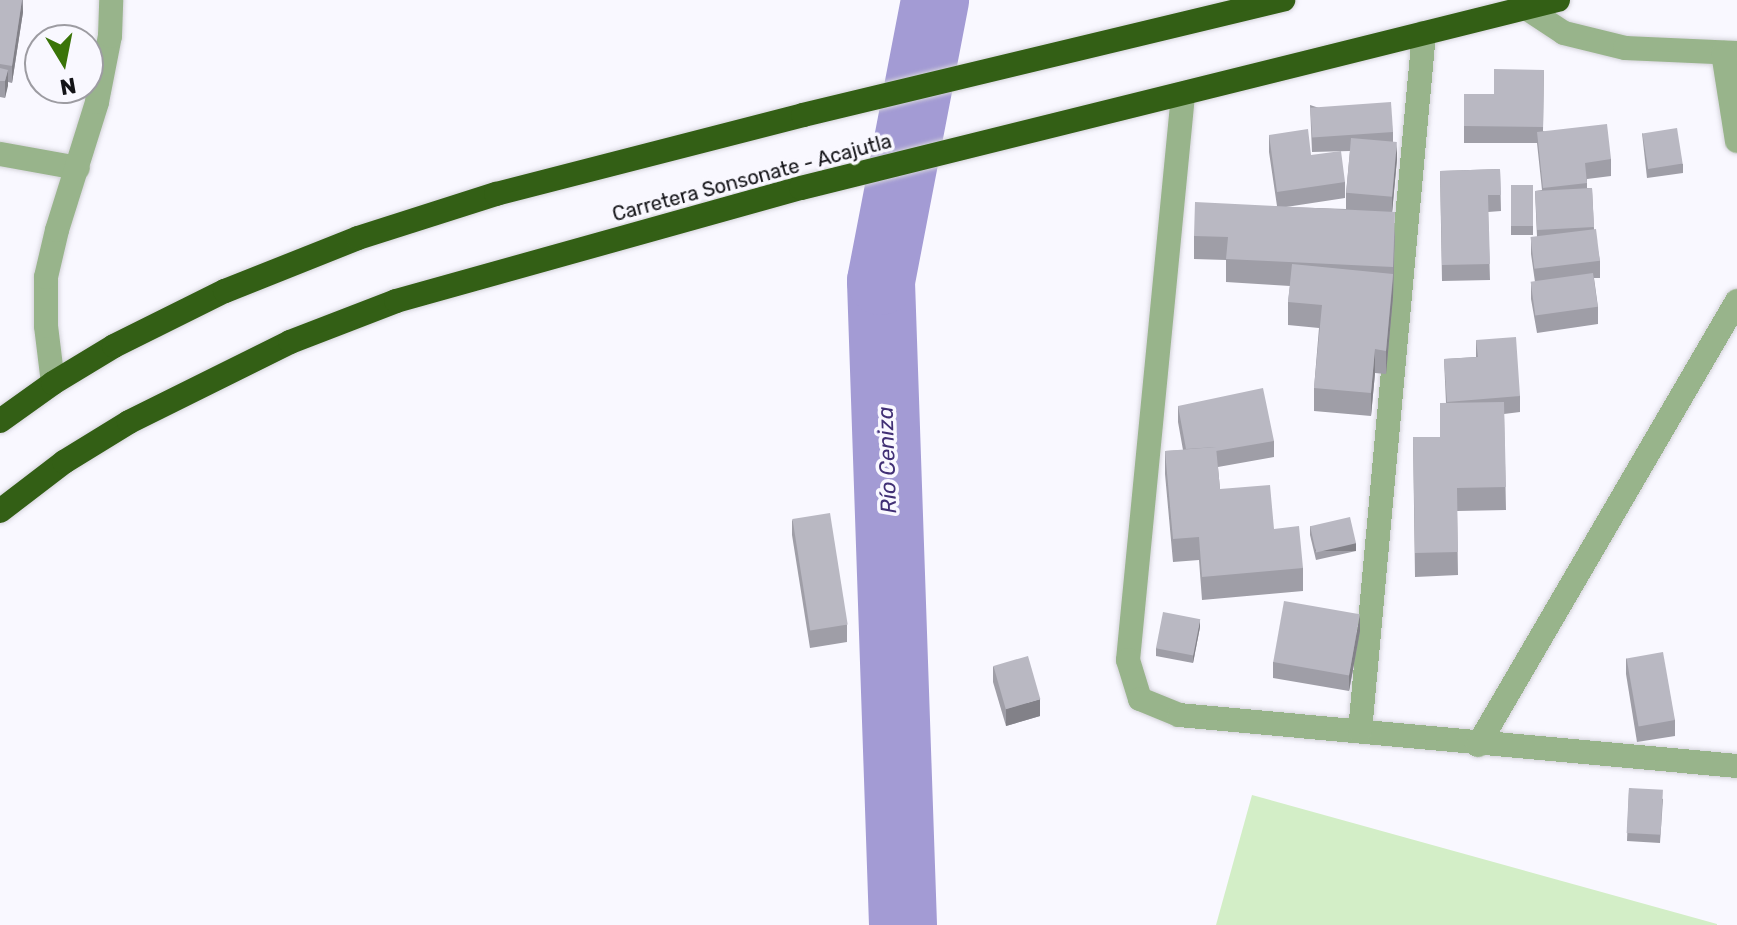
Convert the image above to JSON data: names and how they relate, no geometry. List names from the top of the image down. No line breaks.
{"streets":{"highway":["Carretera Sonsonate - Acajutla"]},"water":["Río Ceniza"],"north":"bottom"}
